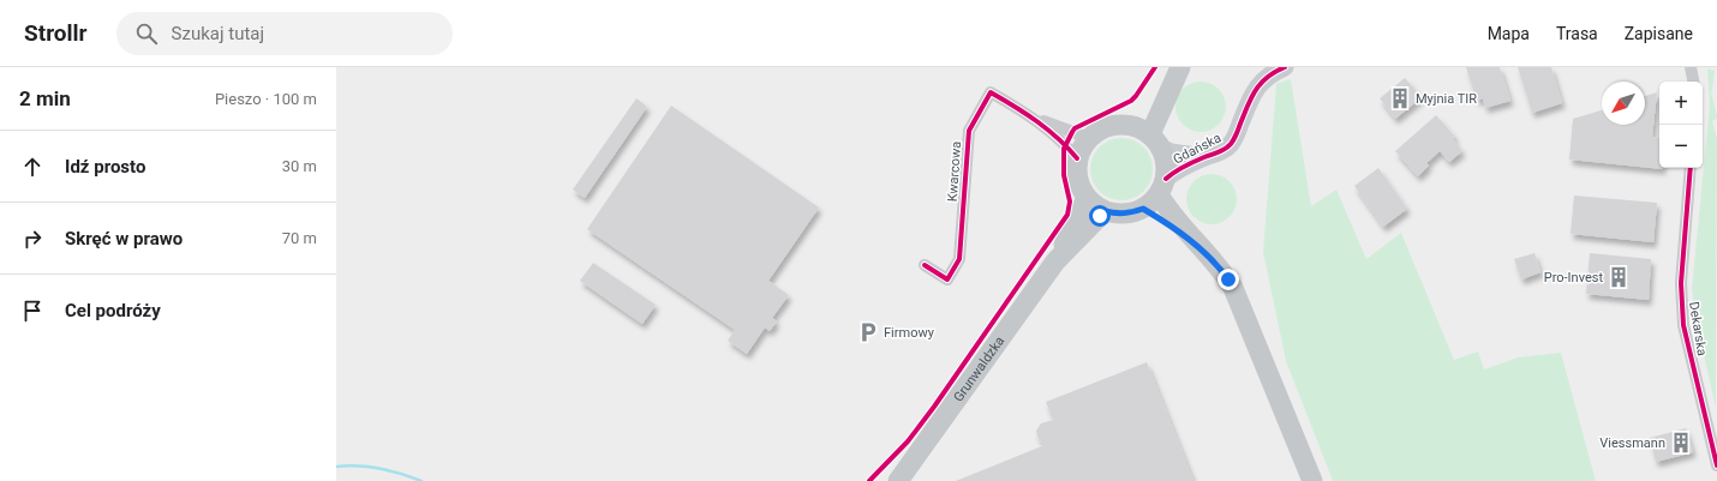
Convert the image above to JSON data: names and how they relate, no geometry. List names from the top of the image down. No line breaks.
{"streets":{"main road":["Grunwaldzka"],"street":["Gdańska","Kwarcowa","Dekarska"]},"crossings":[["Gdańska","Kwarcowa"],["Gdańska","Grunwaldzka"],["Kwarcowa","Grunwaldzka"]],"places":{"building":["Myjnia TIR","Pro-Invest","Viessmann"],"parking":["Firmowy"]},"north":"bottom left","page":{"header":"Strollr","search":"Szukaj tutaj","nav":["Mapa","Trasa","Zapisane"],"heading":["2 min","Pieszo · 100 m"],"map_buttons":["+","−"],"list":[["Idź prosto","30 m"],["Skręć w prawo","70 m"],"Cel podróży"]}}
